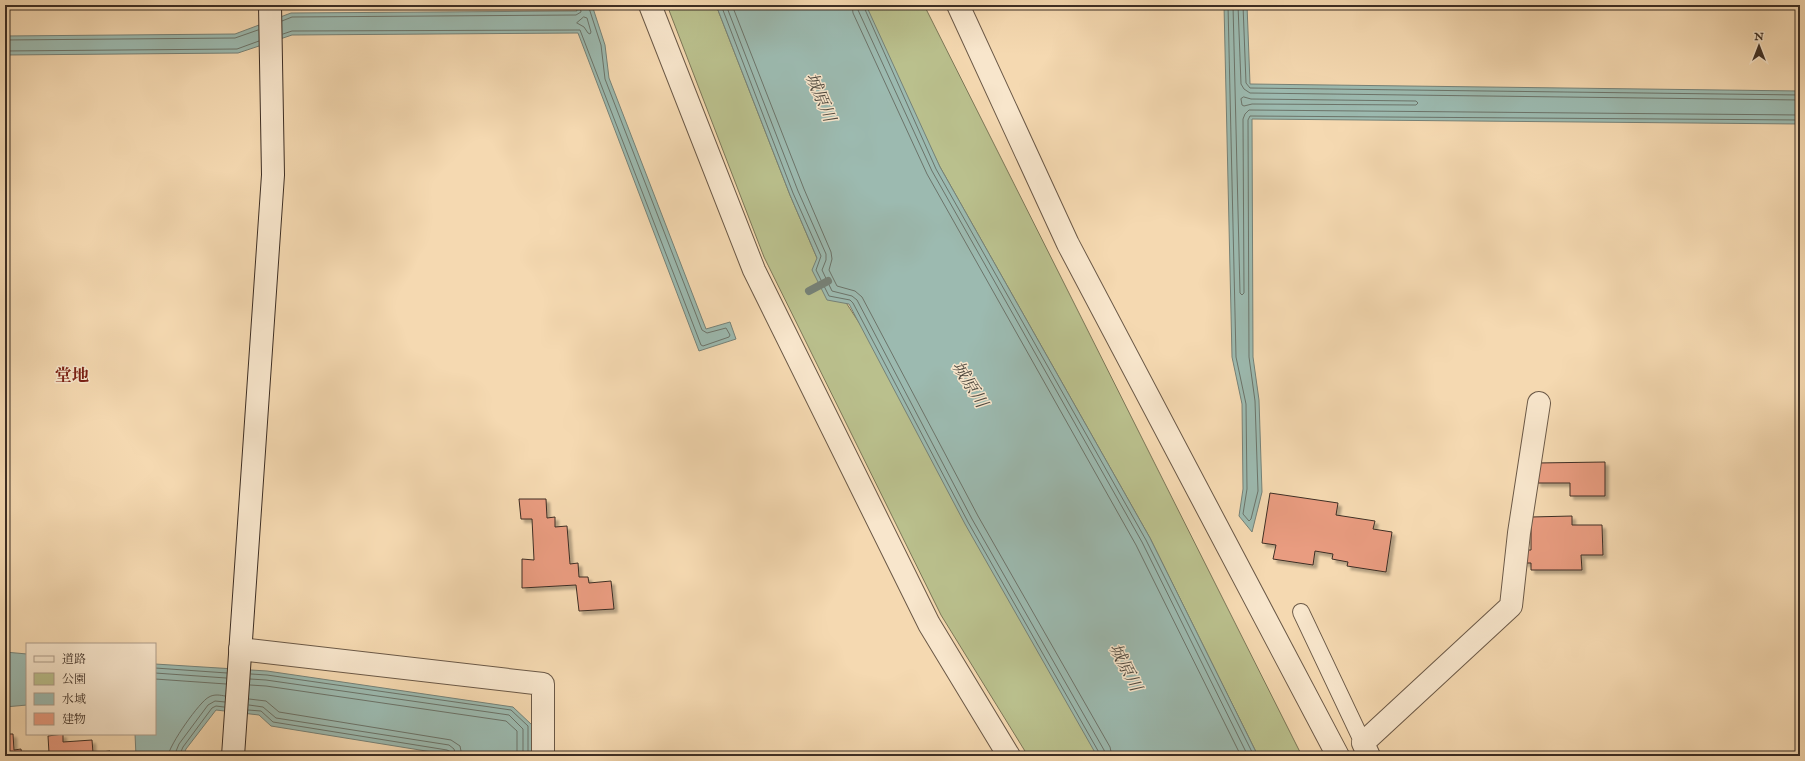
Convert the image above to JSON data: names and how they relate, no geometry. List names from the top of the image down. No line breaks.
{"districts":["堂地"],"water":["城原川"],"legend":["道路","公園","水域","建物"],"north":"top"}
